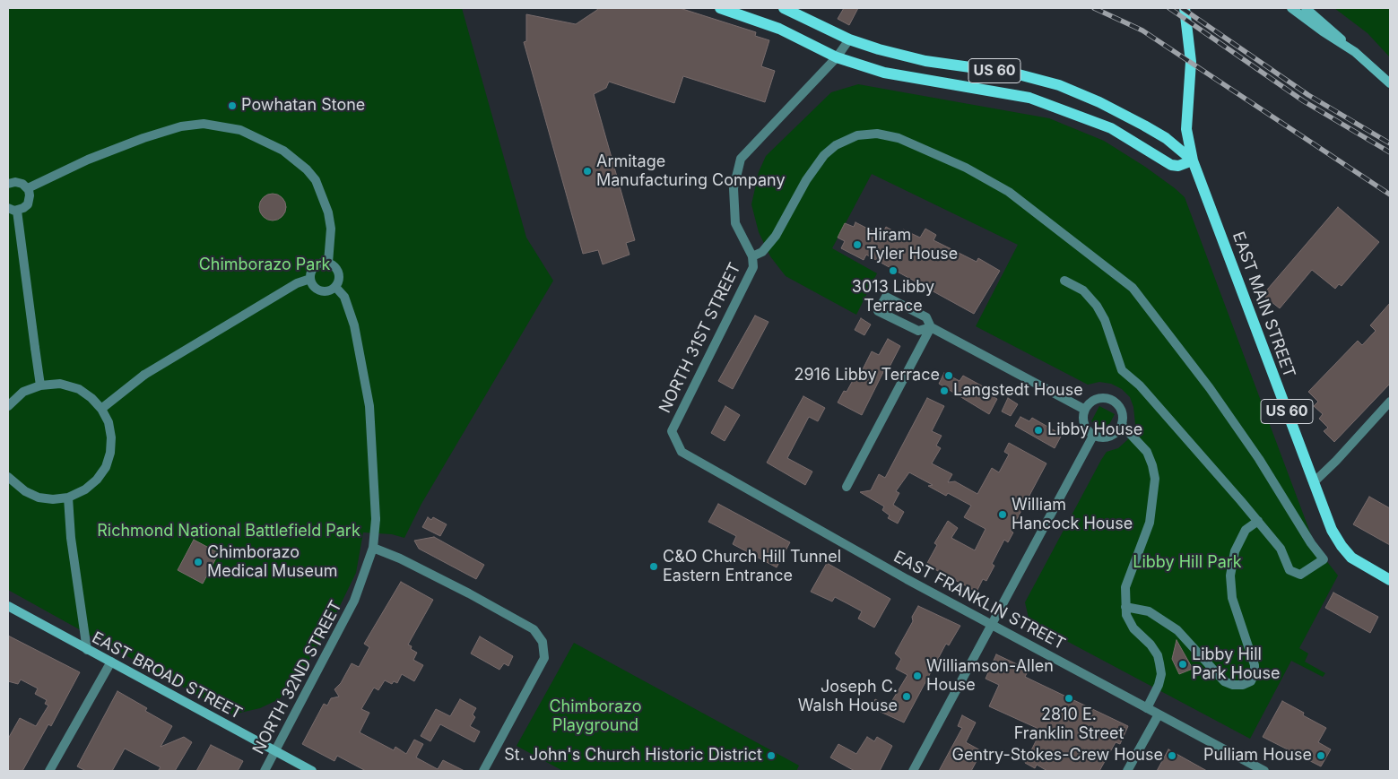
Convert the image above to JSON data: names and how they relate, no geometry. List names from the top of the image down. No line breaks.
{"streets":{"main road":["US 60","EAST MAIN STREET","EAST BROAD STREET"],"street":["NORTH 31ST STREET","EAST FRANKLIN STREET","NORTH 32ND STREET"]},"crossings":[["US 60","EAST MAIN STREET"],["US 60","NORTH 31ST STREET"],["NORTH 31ST STREET","EAST FRANKLIN STREET"],["EAST BROAD STREET","NORTH 32ND STREET"]],"parks":["Chimborazo Park","Richmond National Battlefield Park","Libby Hill Park","Chimborazo Playground"],"places":["Powhatan Stone","Armitage Manufacturing Company","Hiram Tyler House","3013 Libby Terrace","2916 Libby Terrace","Langstedt House","Libby House","William Hancock House","Chimborazo Medical Museum","C&O Church Hill Tunnel Eastern Entrance","Libby Hill Park House","Williamson-Allen House","Joseph C. Walsh House","2810 E. Franklin Street","St. John's Church Historic District","Gentry-Stokes-Crew House","Pulliam House"]}
